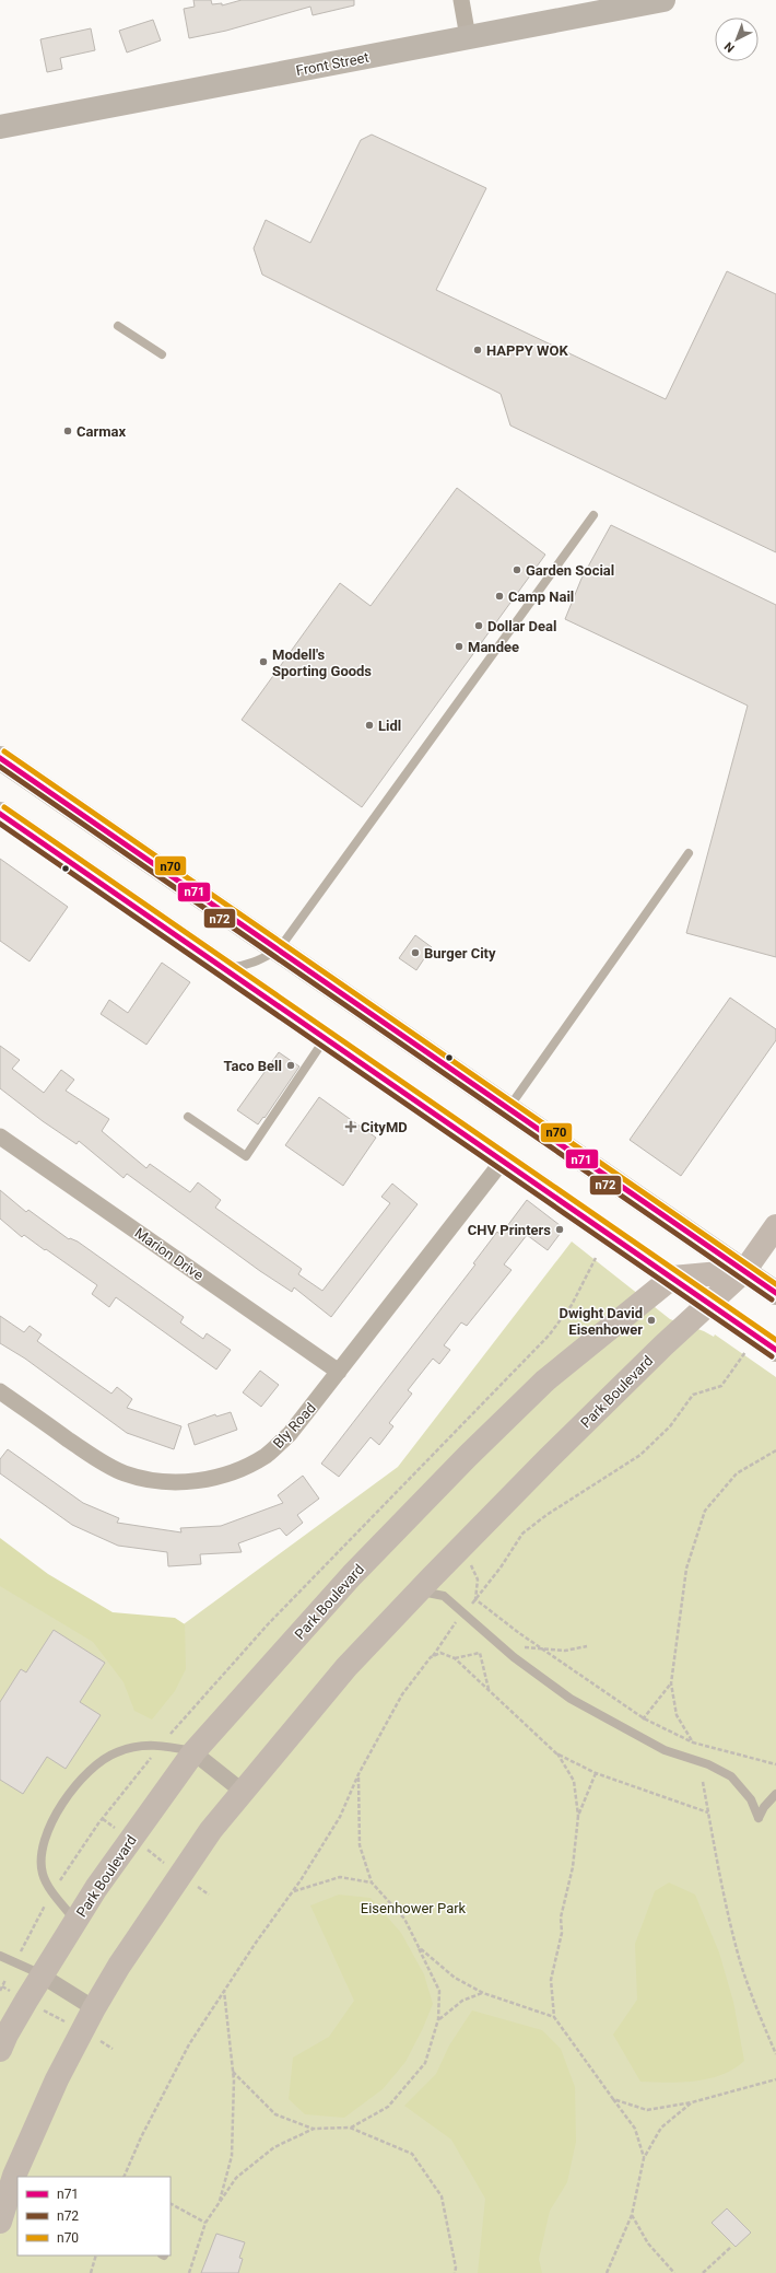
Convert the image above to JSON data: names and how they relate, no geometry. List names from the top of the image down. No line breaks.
{"streets":{"main road":["Front Street"],"street":["Marion Drive","Park Boulevard","Bly Road"]},"crossings":[["Marion Drive","Bly Road"]],"parks":["Eisenhower Park"],"places":{"other":["HAPPY WOK","Carmax","Garden Social","Camp Nail","Dollar Deal","Mandee","Modell's Sporting Goods","Lidl","Burger City","Taco Bell","CHV Printers","Dwight David Eisenhower"],"health":["CityMD"]},"lines":["transit line n70","transit line n71","transit line n72"],"legend":["n71","n72","n70"],"north":"bottom left"}
